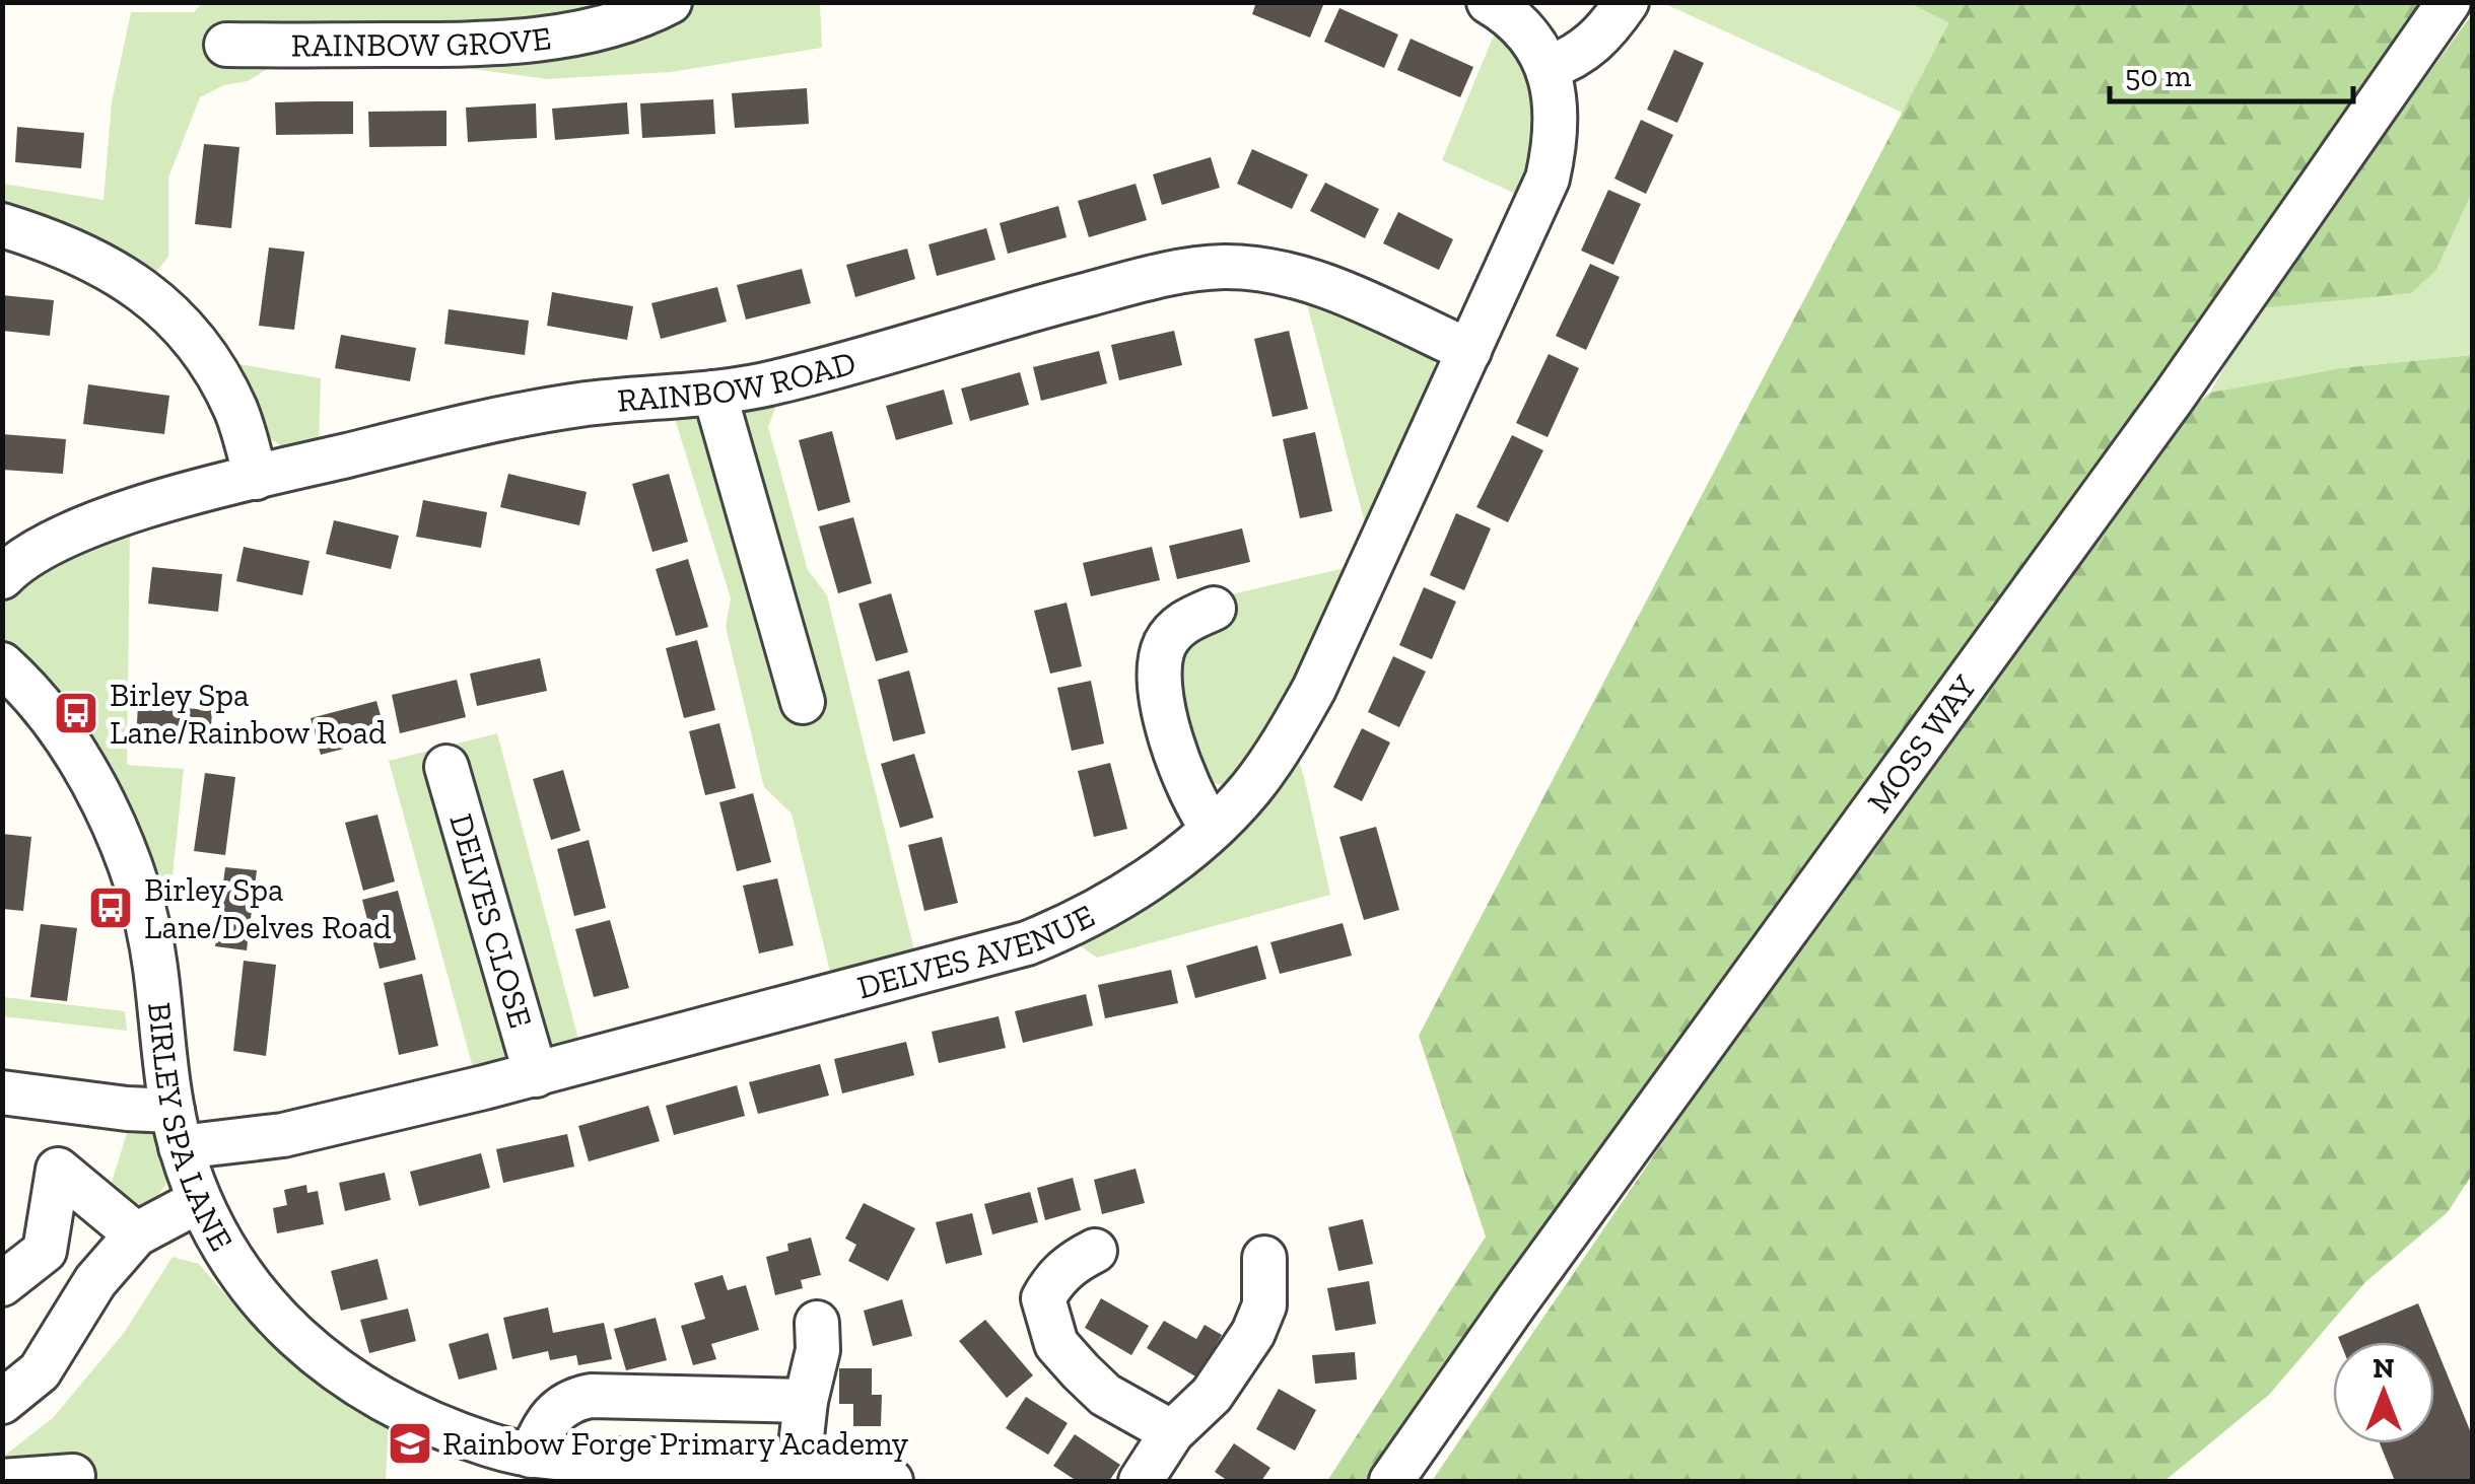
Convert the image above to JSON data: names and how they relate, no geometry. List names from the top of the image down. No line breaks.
{"streets":{"street":["RAINBOW GROVE","RAINBOW ROAD","MOSS WAY","DELVES CLOSE","DELVES AVENUE","BIRLEY SPA LANE"]},"crossings":[["RAINBOW ROAD","DELVES AVENUE"],["DELVES CLOSE","DELVES AVENUE"],["DELVES AVENUE","BIRLEY SPA LANE"]],"places":{"bus stop":["Birley Spa Lane/Rainbow Road","Birley Spa Lane/Delves Road"],"school or university":["Rainbow Forge Primary Academy"]},"scale_bar":"50 m","north":"top"}
